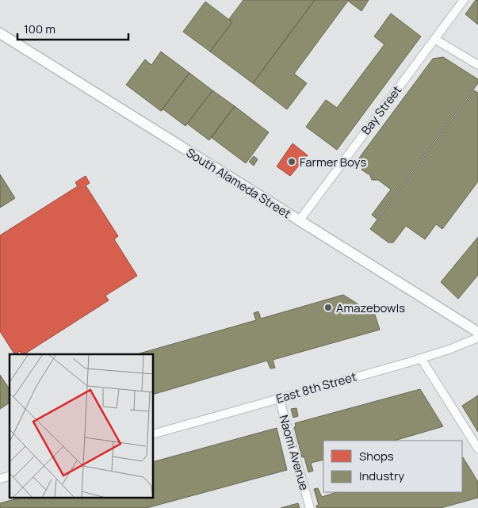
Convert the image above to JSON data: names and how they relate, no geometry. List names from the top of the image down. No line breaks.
{"streets":{"main road":["South Alameda Street"],"street":["Bay Street","East 8th Street","Naomi Avenue"]},"crossings":[["Bay Street","South Alameda Street"],["East 8th Street","Naomi Avenue"]],"places":["Farmer Boys","Amazebowls"],"legend":["Shops","Industry"],"scale_bar":"100 m"}
